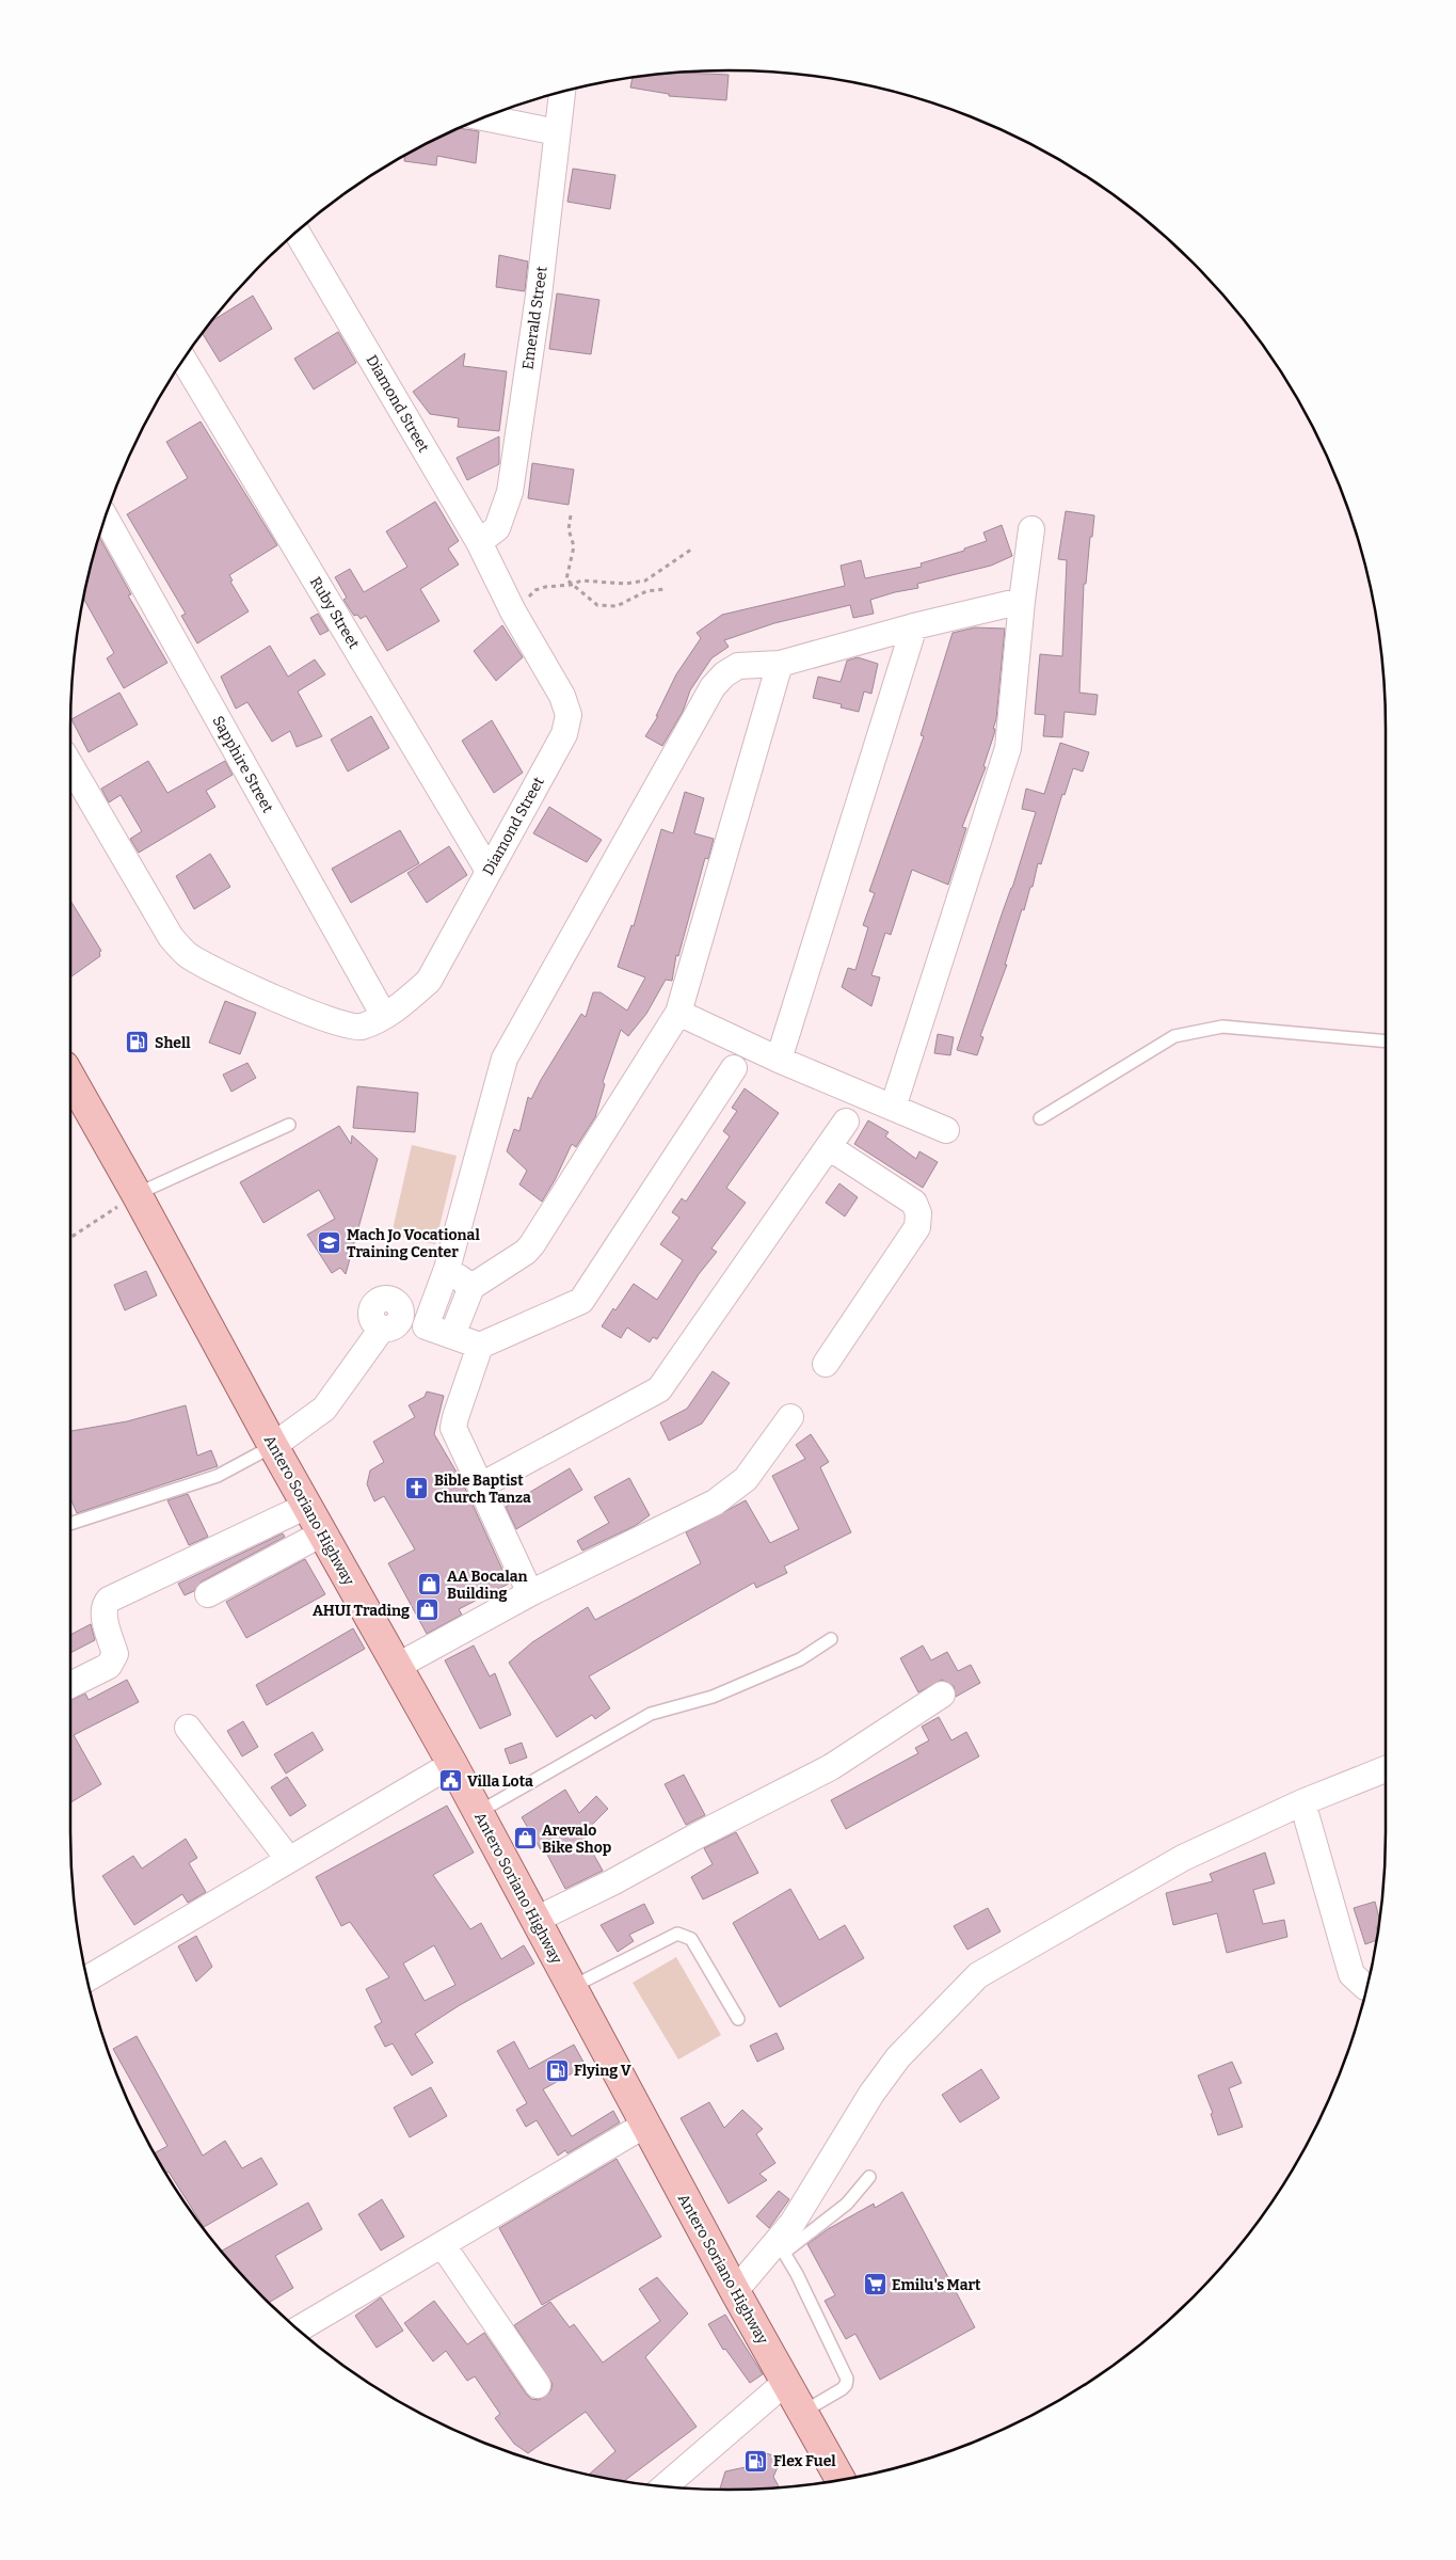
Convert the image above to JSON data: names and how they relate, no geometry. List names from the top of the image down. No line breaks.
{"streets":{"main road":["Antero Soriano Highway"],"street":["Emerald Street","Diamond Street","Ruby Street","Sapphire Street"]},"crossings":[["Emerald Street","Diamond Street"],["Diamond Street","Ruby Street"],["Diamond Street","Sapphire Street"]],"places":{"fuel station":["Shell","Flying V","Flex Fuel"],"school or university":["Mach Jo Vocational Training Center"],"church":["Bible Baptist Church Tanza"],"shop":["AA Bocalan Building","AHUI Trading","Arevalo Bike Shop"],"public building":["Villa Lota"],"supermarket":["Emilu's Mart"]}}
